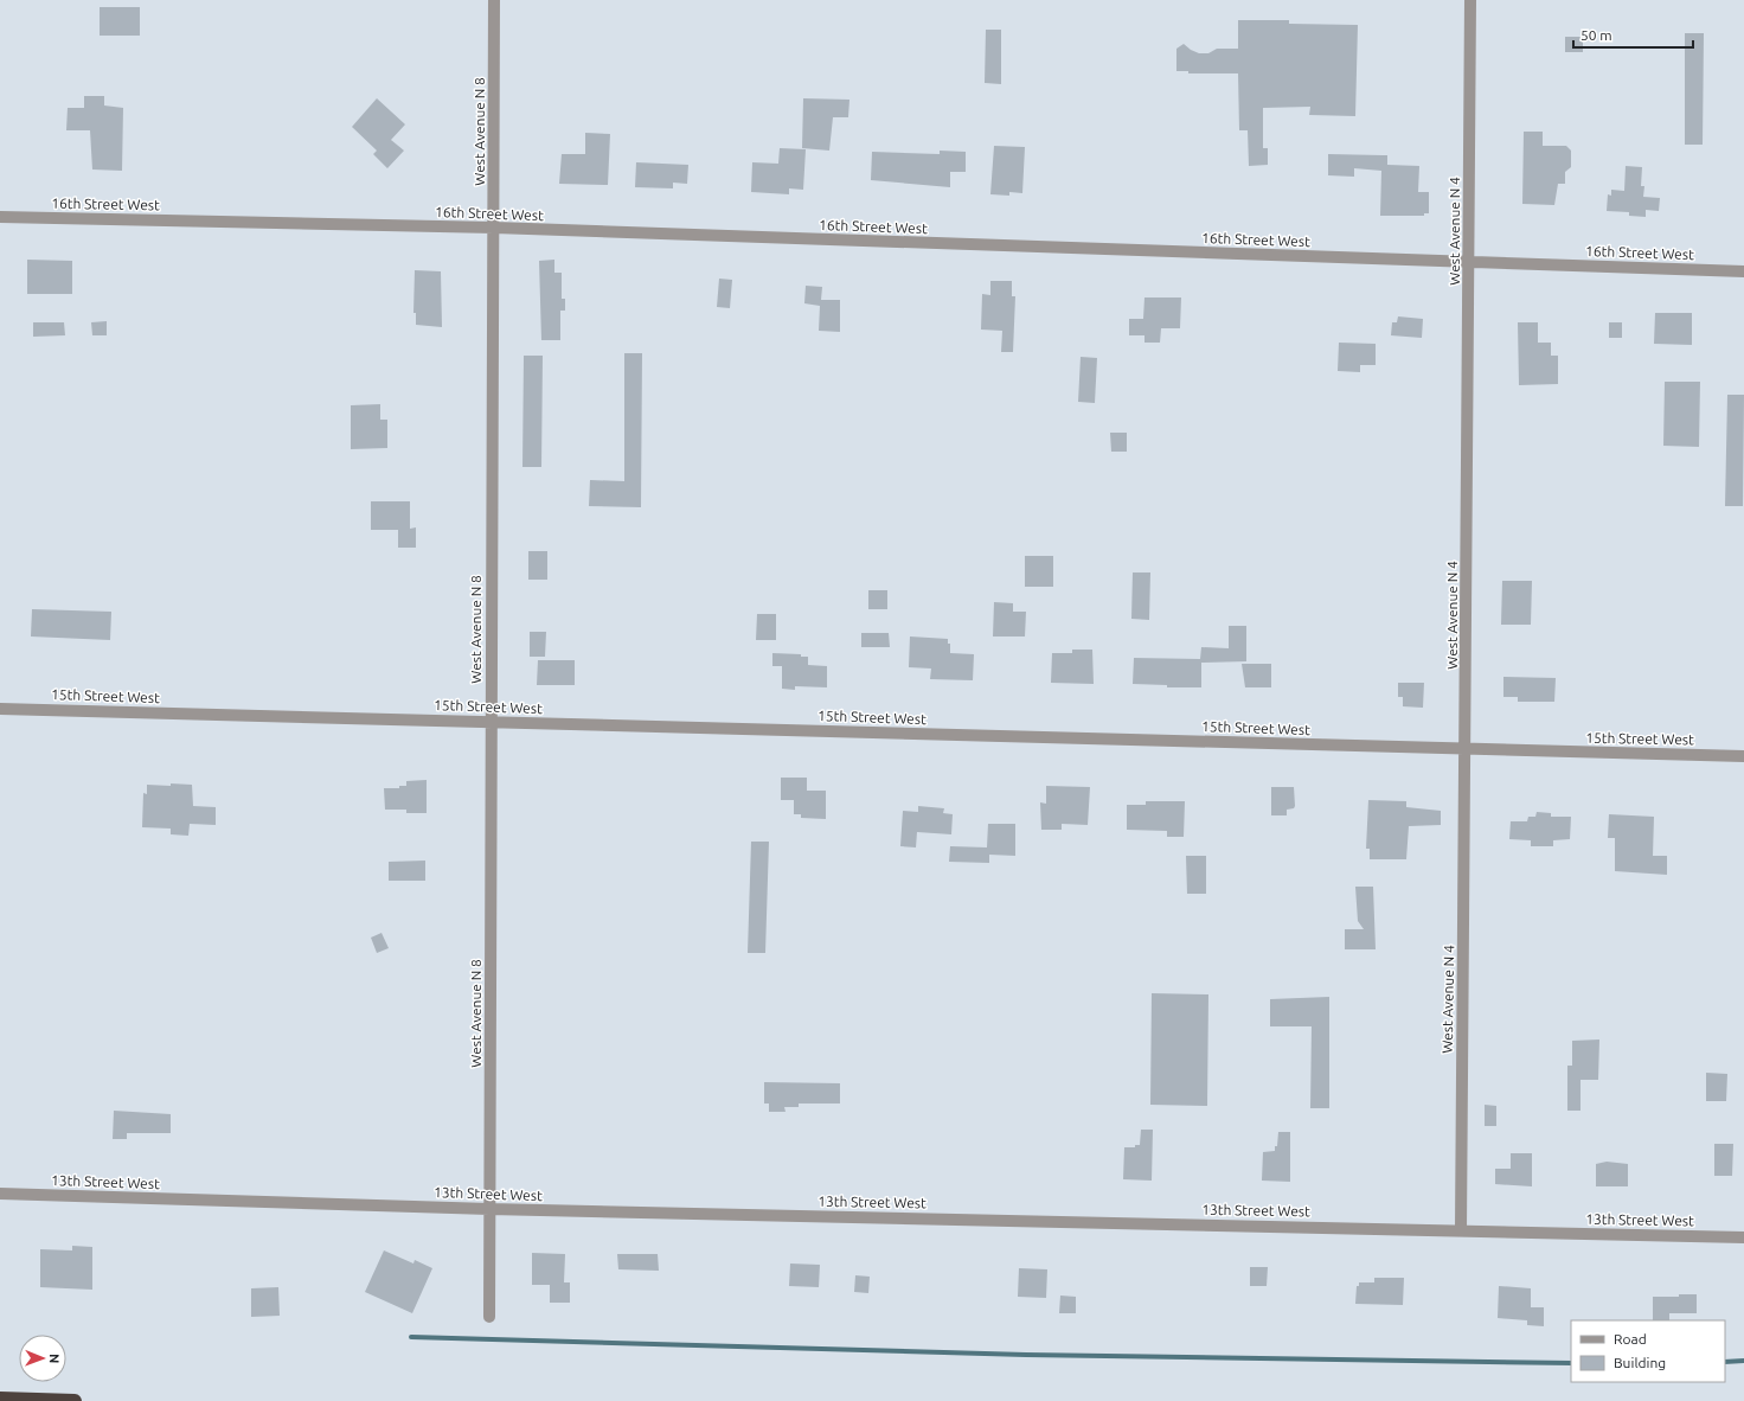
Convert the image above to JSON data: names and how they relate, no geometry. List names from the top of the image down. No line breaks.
{"streets":{"street":["West Avenue N 8","16th Street West","West Avenue N 4","15th Street West","13th Street West"]},"crossings":[["West Avenue N 8","16th Street West"],["West Avenue N 8","15th Street West"],["West Avenue N 8","13th Street West"],["16th Street West","West Avenue N 4"],["West Avenue N 4","15th Street West"],["West Avenue N 4","13th Street West"]],"legend":["Road","Building"],"scale_bar":"50 m","north":"right"}
